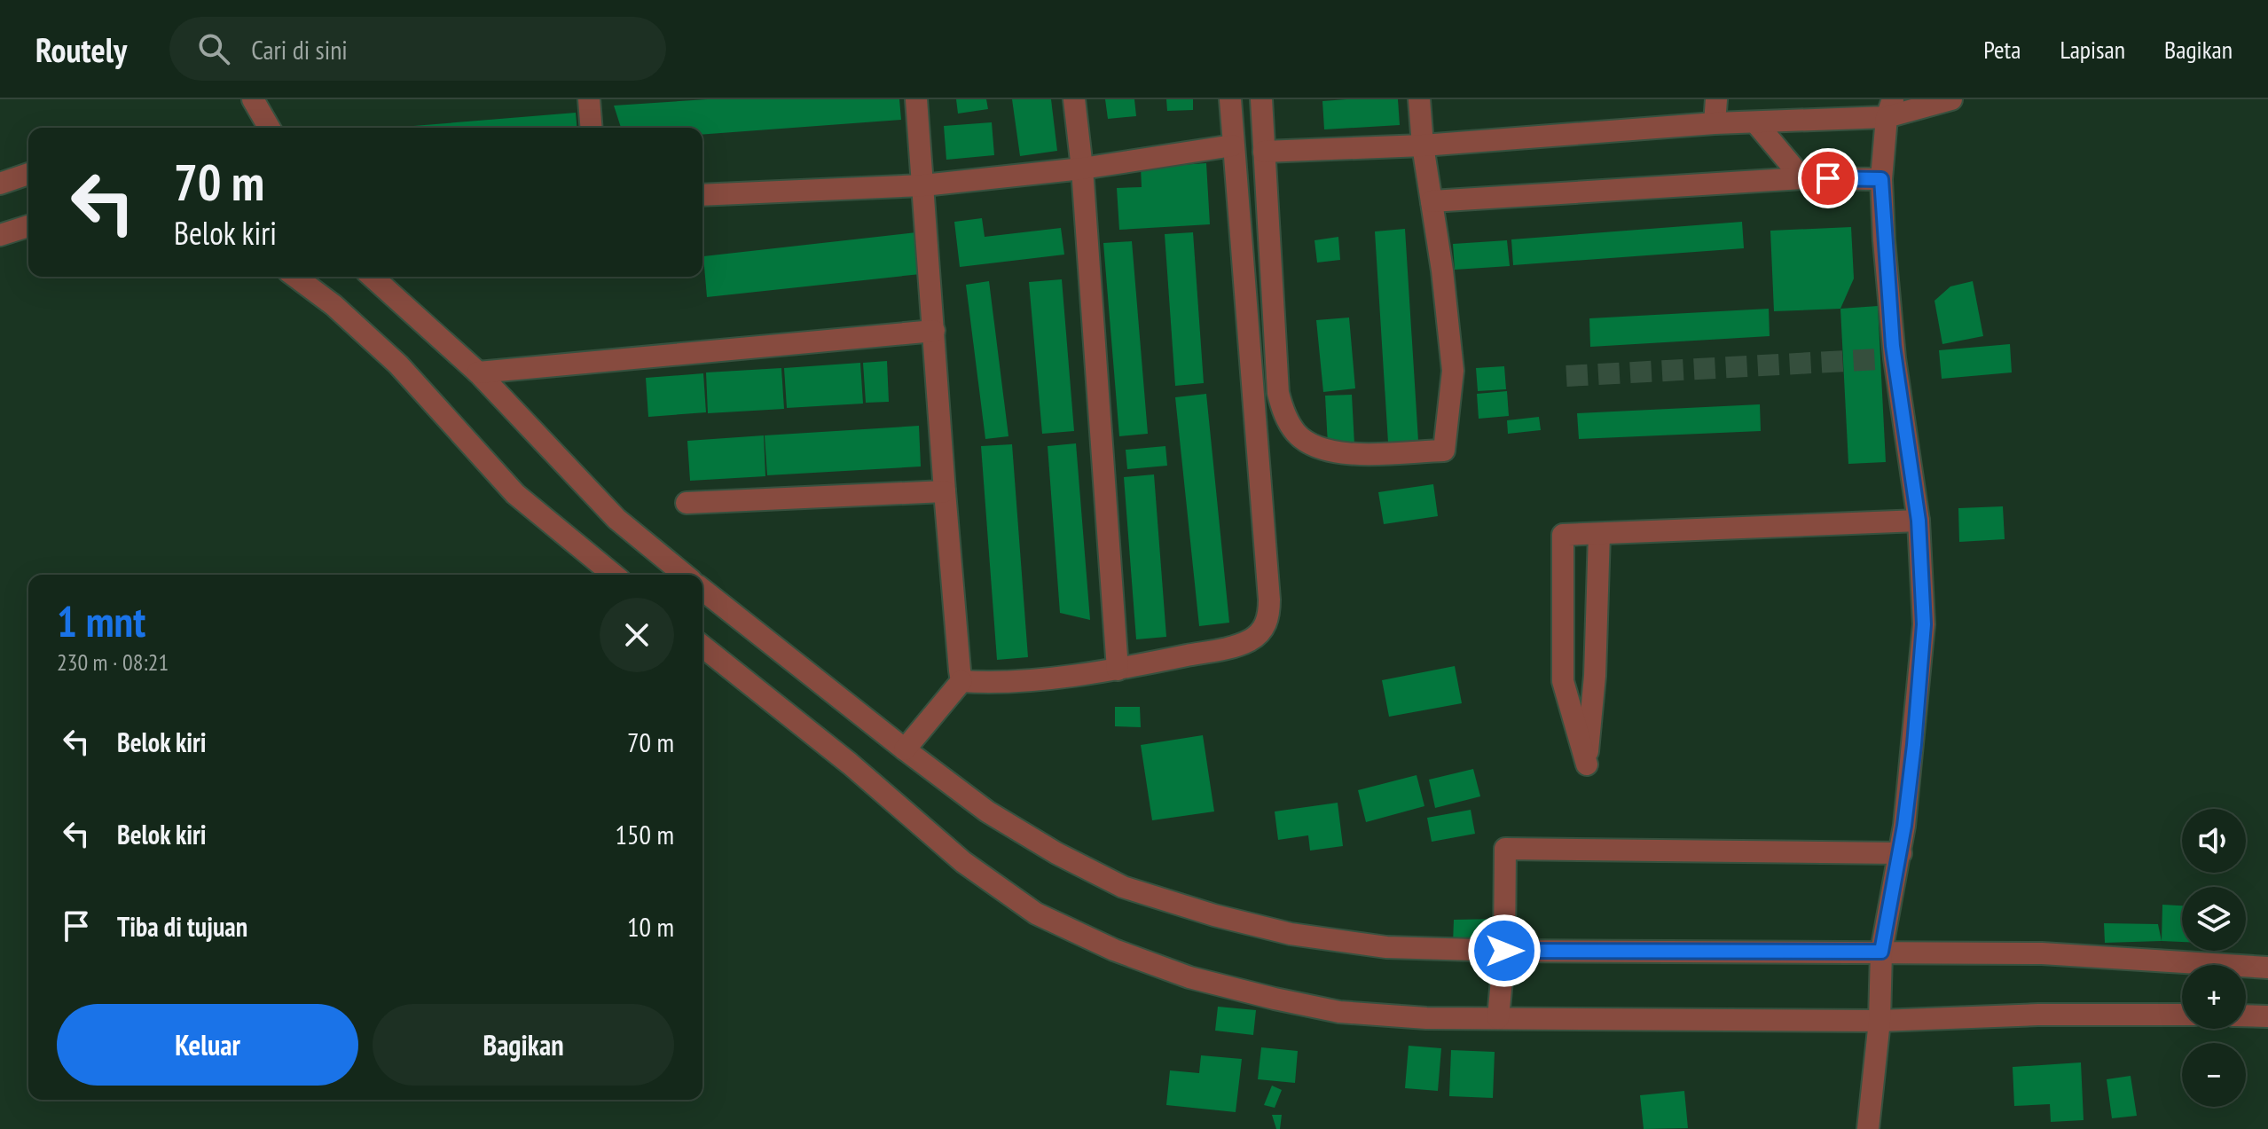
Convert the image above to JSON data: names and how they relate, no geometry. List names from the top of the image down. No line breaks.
{"page":{"header":"Routely","search":"Cari di sini","nav":["Peta","Lapisan","Bagikan"],"turn":["70 m","Belok kiri"],"heading":["1 mnt","230 m · 08:21"],"list":[{"name":"Belok kiri","value":"70 m"},{"name":"Belok kiri","value":"150 m"},{"name":"Tiba di tujuan","value":"10 m"}],"map_buttons":["+","−"],"buttons":["Keluar","Bagikan"]}}
